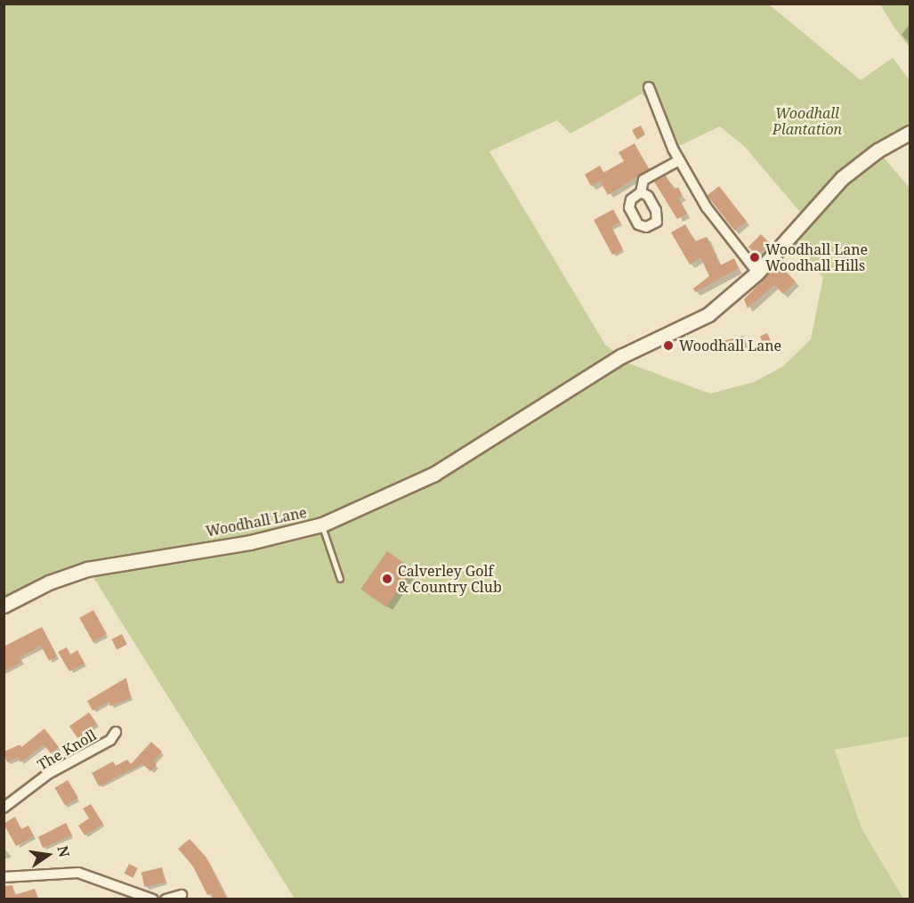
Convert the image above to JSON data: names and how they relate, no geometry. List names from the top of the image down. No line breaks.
{"streets":{"street":["Woodhall Lane","The Knoll"]},"parks":["Woodhall Plantation"],"places":["Woodhall Lane Woodhall Hills","Woodhall Lane","Calverley Golf & Country Club"],"north":"right"}
